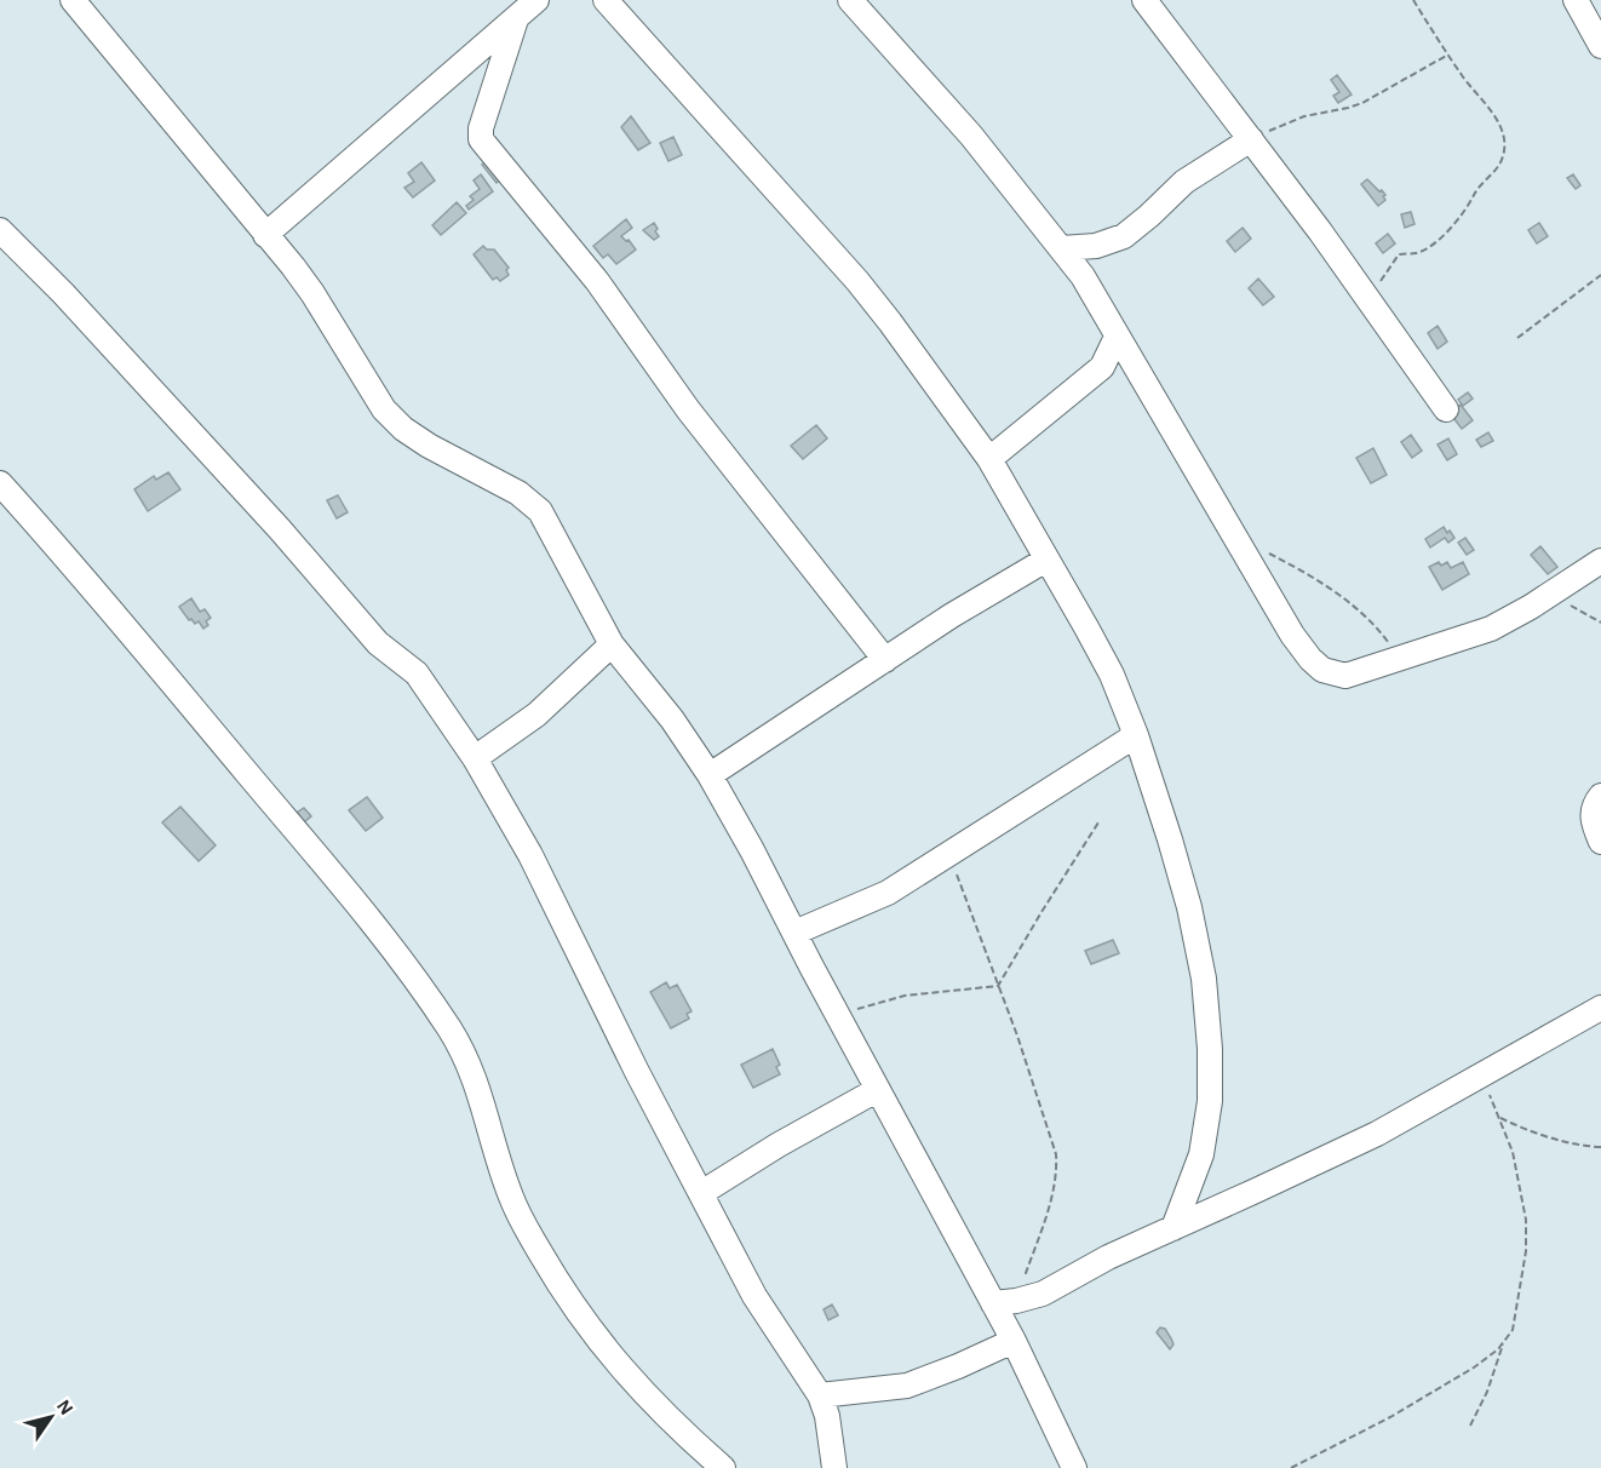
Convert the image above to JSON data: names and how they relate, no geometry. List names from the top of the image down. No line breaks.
{"north":"top right"}
